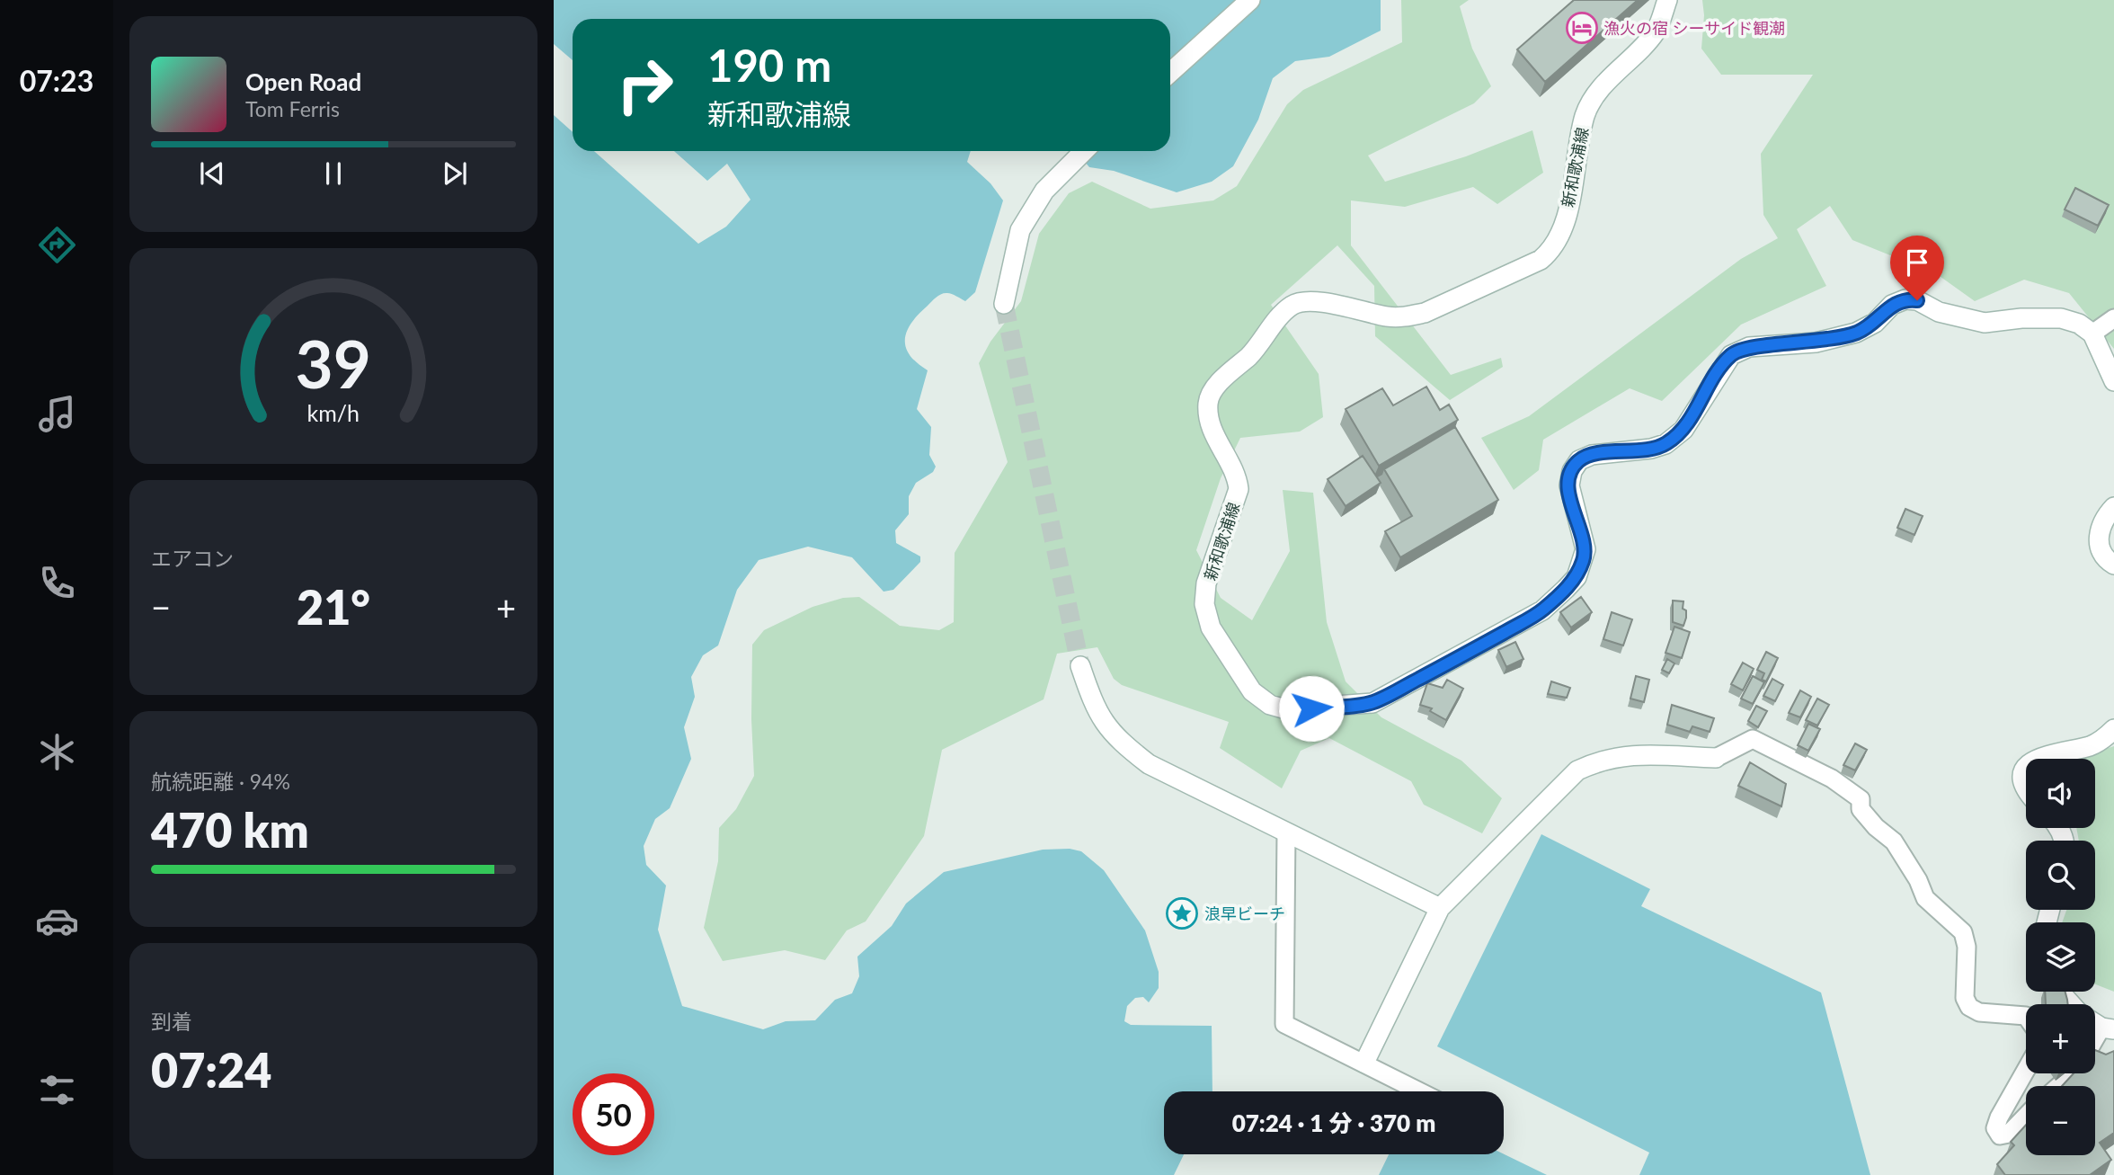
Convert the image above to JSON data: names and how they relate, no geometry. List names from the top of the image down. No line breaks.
{"streets":{"main road":["新和歌浦線"]},"places":{"hotel":["漁火の宿 シーサイド観潮"],"place":["浪早ビーチ"]},"page":{"tabs":"07:23","turn":["190 m","新和歌浦線"],"song":["Open Road","Tom Ferris"],"tile":["エアコン",["航続距離 · 94%","470 km"],["到着","07:24"]],"heat":["−","21°","+"],"map_buttons":["+","−"],"limit":"50","trip":"07:24 · 1 分 · 370 m","gauge":["39","km/h"]}}
